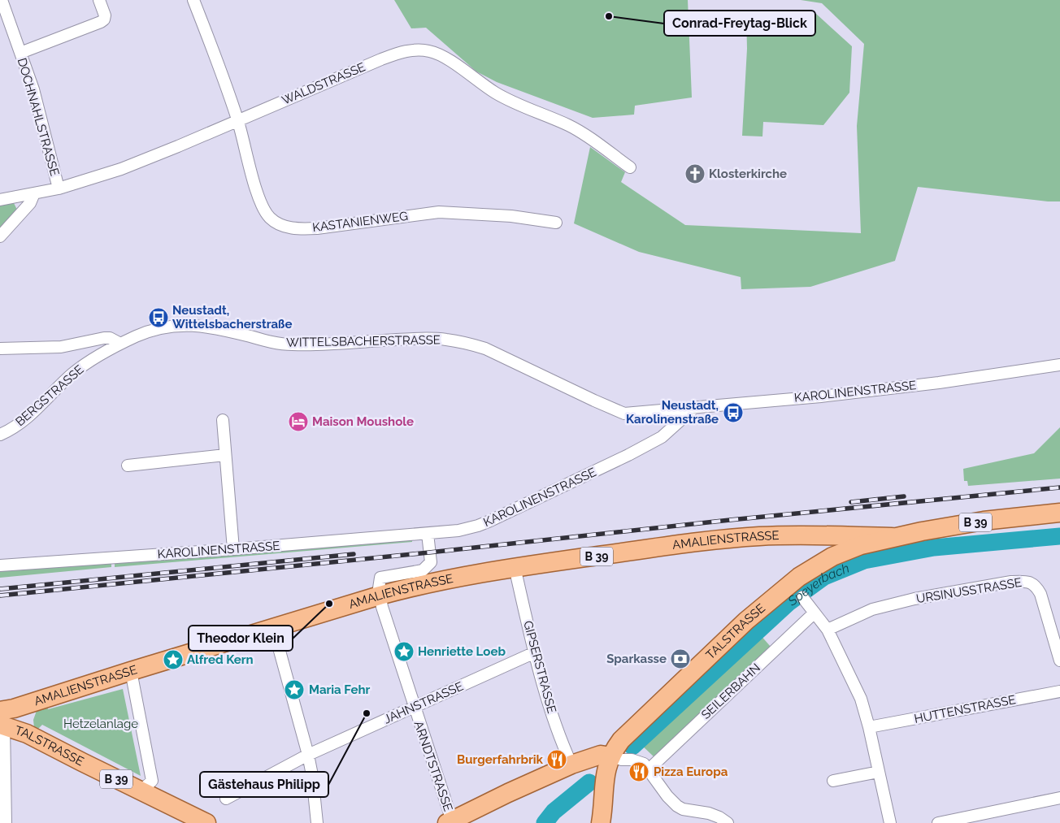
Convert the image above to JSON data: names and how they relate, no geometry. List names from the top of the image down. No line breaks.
{"streets":{"main road":["B 39","AMALIENSTRASSE","TALSTRASSE"],"street":["WALDSTRASSE","DOCHNAHLSTRASSE","KASTANIENWEG","WITTELSBACHERSTRASSE","KAROLINENSTRASSE","BERGSTRASSE","URSINUSSTRASSE","GIPSERSTRASSE","SEILERBAHN","JAHNSTRASSE","HUTTENSTRASSE","ARNDTSTRASSE"]},"crossings":[["WALDSTRASSE","DOCHNAHLSTRASSE"],["WALDSTRASSE","KASTANIENWEG"],["WITTELSBACHERSTRASSE","KAROLINENSTRASSE"],["WITTELSBACHERSTRASSE","BERGSTRASSE"],["AMALIENSTRASSE","TALSTRASSE"],["AMALIENSTRASSE","GIPSERSTRASSE"],["AMALIENSTRASSE","ARNDTSTRASSE"],["GIPSERSTRASSE","JAHNSTRASSE"],["JAHNSTRASSE","ARNDTSTRASSE"]],"water":["Speyerbach"],"parks":["Hetzelanlage"],"places":{"other":["Conrad-Freytag-Blick","Theodor Klein","Gästehaus Philipp"],"church":["Klosterkirche"],"bus stop":["Neustadt, Wittelsbacherstraße","Neustadt, Karolinenstraße"],"hotel":["Maison Moushole"],"place":["Henriette Loeb","Alfred Kern","Maria Fehr"],"bank":["Sparkasse"],"restaurant":["Burgerfahrbrik","Pizza Europa"]}}
